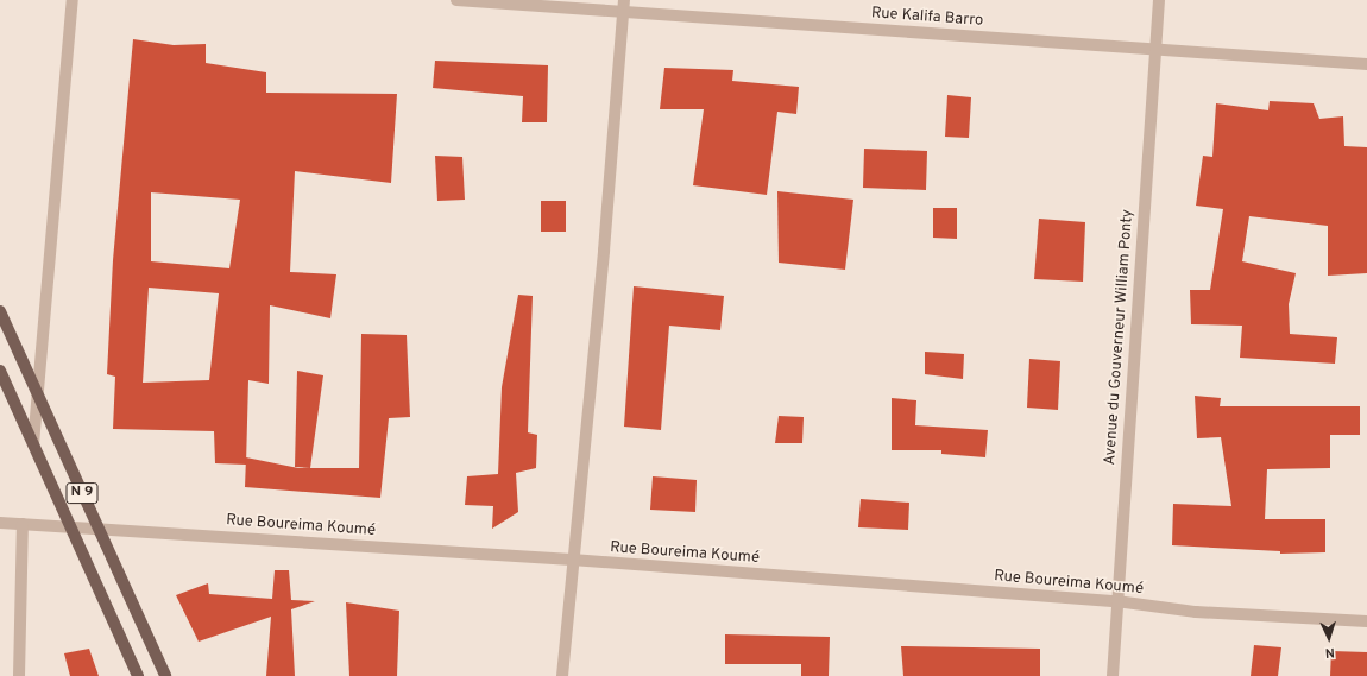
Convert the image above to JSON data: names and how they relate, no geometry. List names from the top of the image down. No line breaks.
{"streets":{"main road":["N 9"],"street":["Rue Kalifa Barro","Avenue du Gouverneur William Ponty","Rue Boureima Koumé"]},"crossings":[["Rue Kalifa Barro","Avenue du Gouverneur William Ponty"],["Avenue du Gouverneur William Ponty","Rue Boureima Koumé"],["N 9","Rue Boureima Koumé"]],"north":"bottom"}
